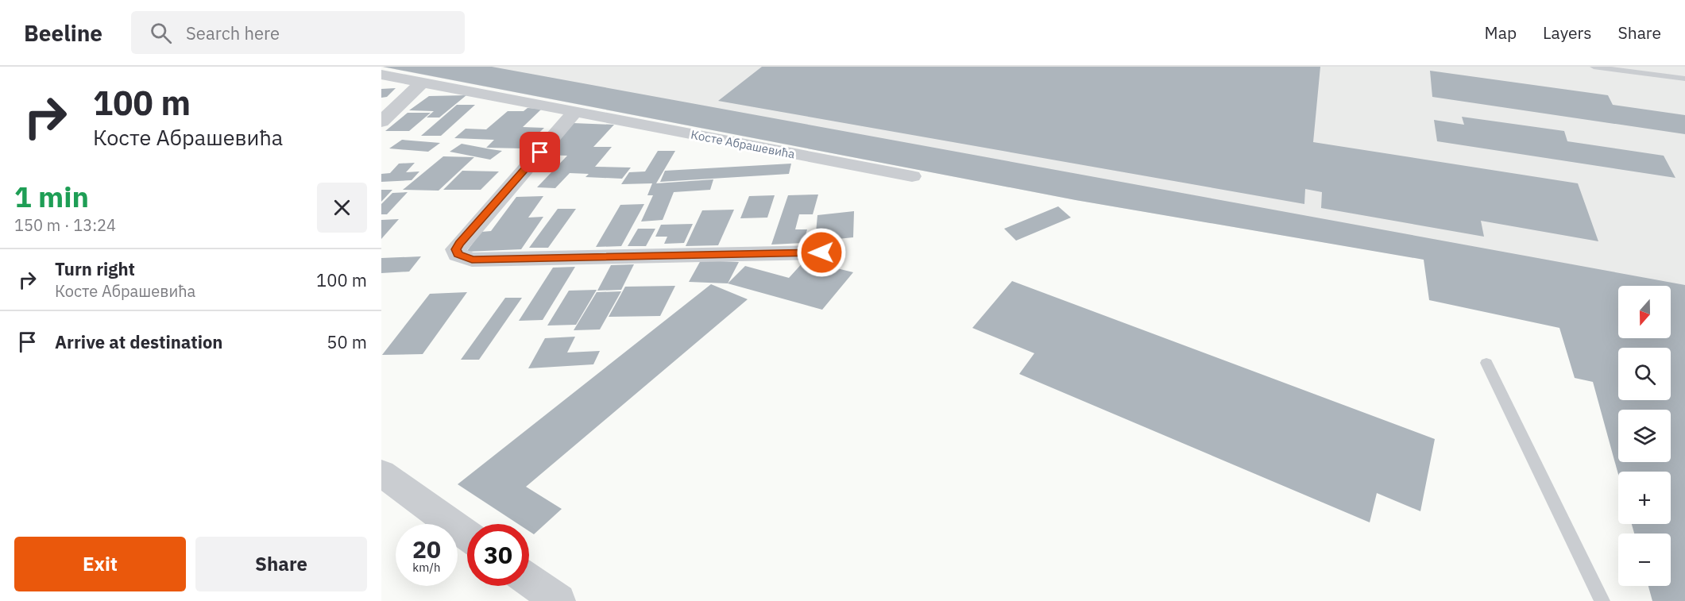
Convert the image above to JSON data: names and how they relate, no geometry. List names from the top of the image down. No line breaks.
{"streets":{"street":["Косте Абрашевића"]},"north":"bottom","page":{"header":"Beeline","search":"Search here","nav":["Map","Layers","Share"],"turn":["100 m","Косте Абрашевића"],"heading":["1 min","150 m · 13:24"],"list":[{"name":"Turn right","note":"Косте Абрашевића","value":"100 m"},{"name":"Arrive at destination","value":"50 m"}],"map_buttons":["+","−"],"speed":"20 km/h","limit":"30","buttons":["Exit","Share"]}}
